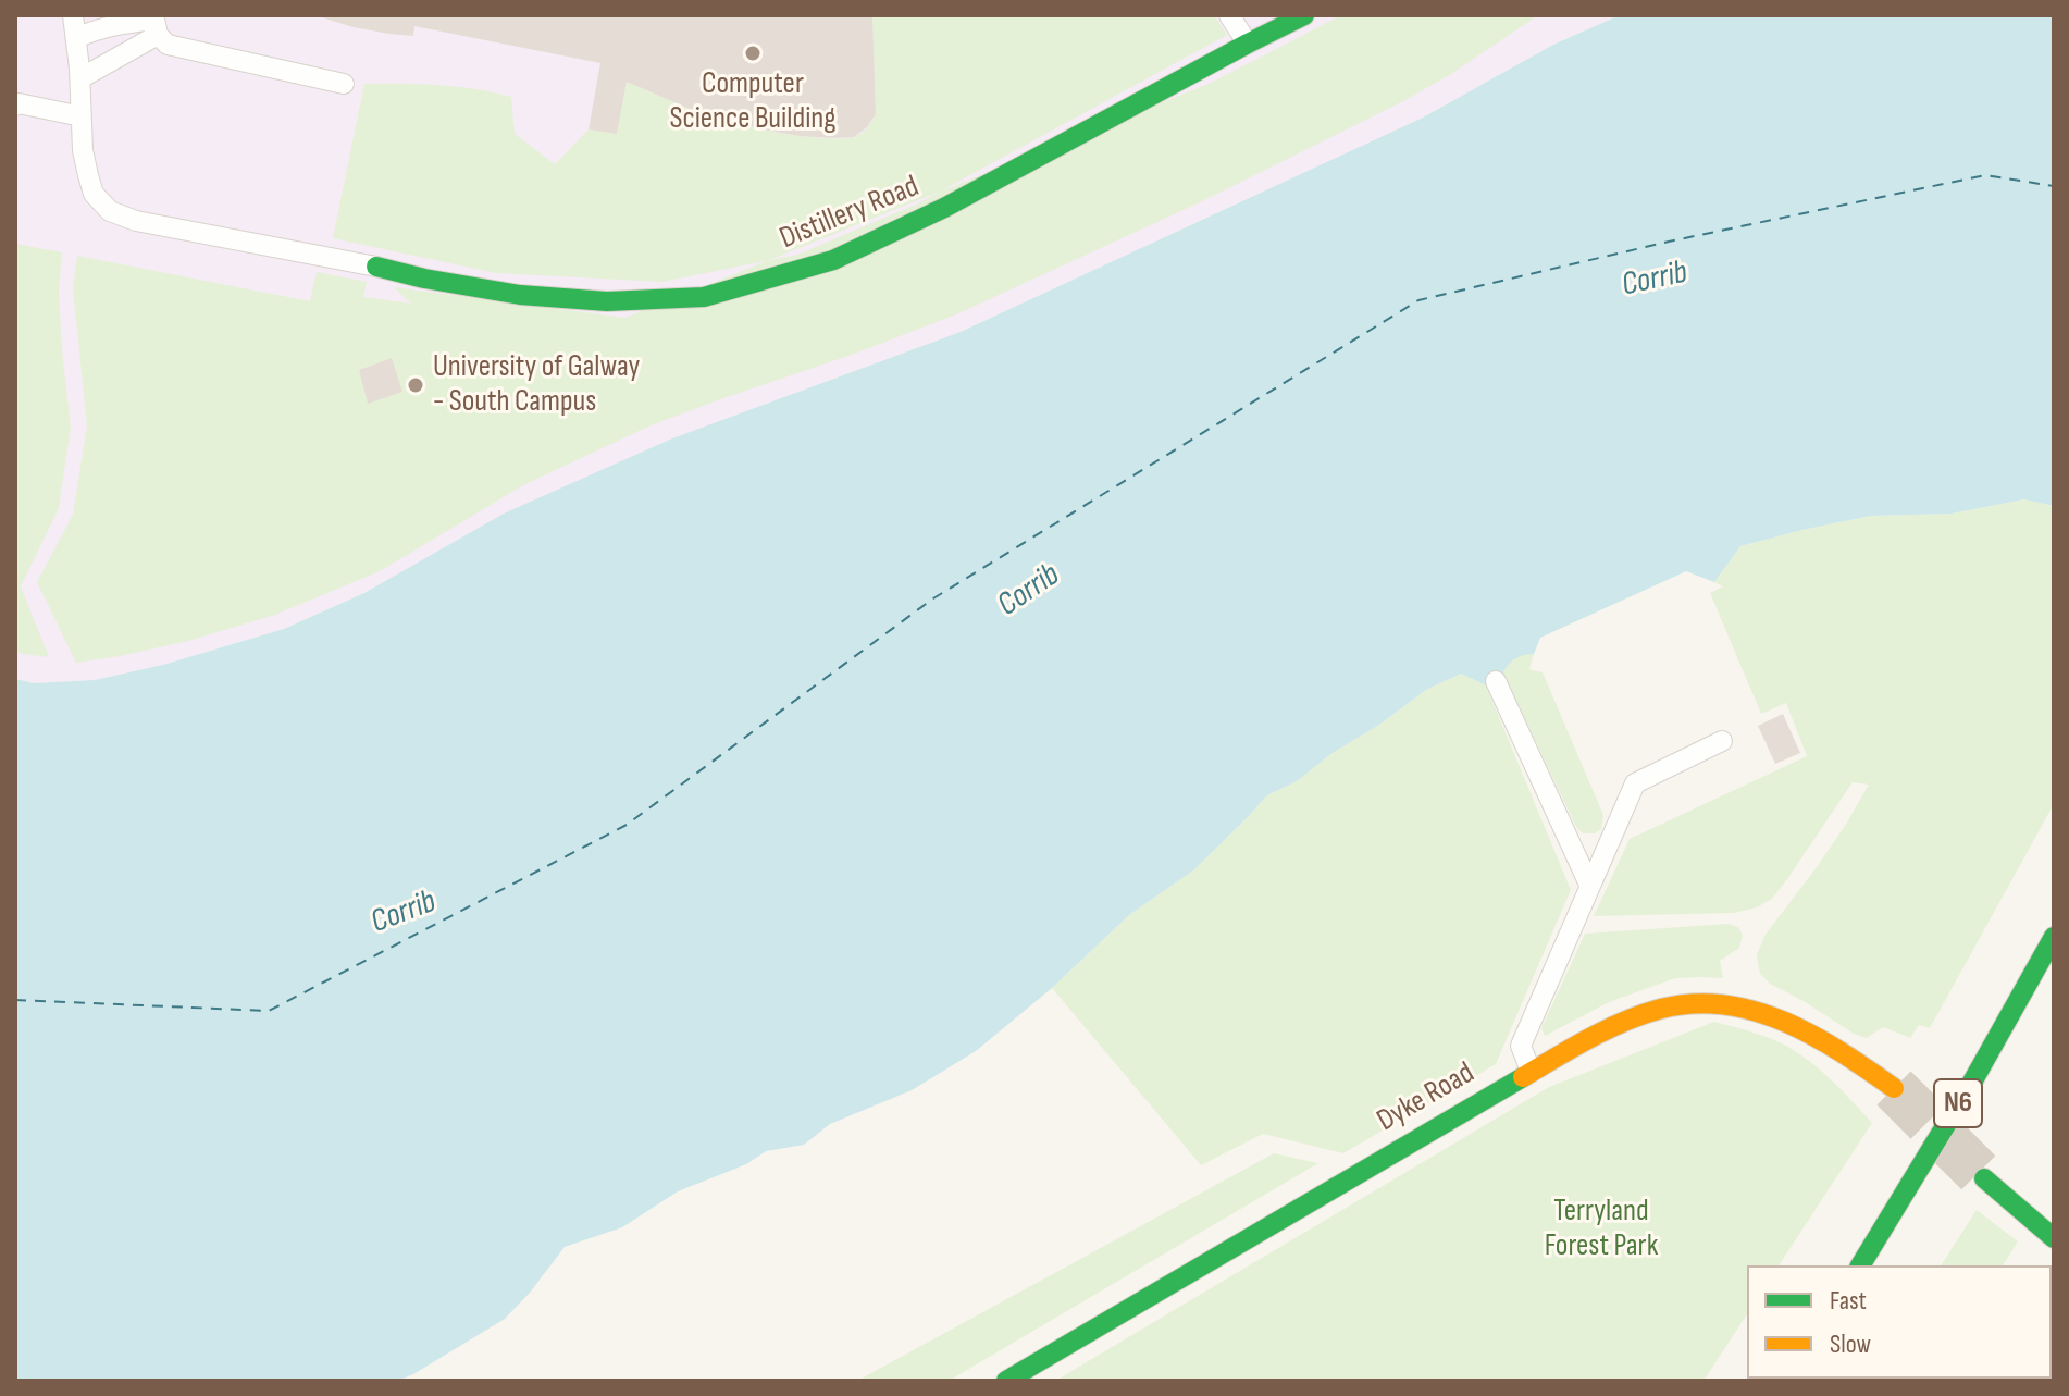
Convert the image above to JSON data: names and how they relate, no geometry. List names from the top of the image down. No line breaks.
{"streets":{"main road":["Distillery Road","Dyke Road","N6"]},"water":["Corrib"],"parks":["Terryland Forest Park"],"places":["Computer Science Building","University of Galway - South Campus"],"legend":["Fast","Slow"]}
